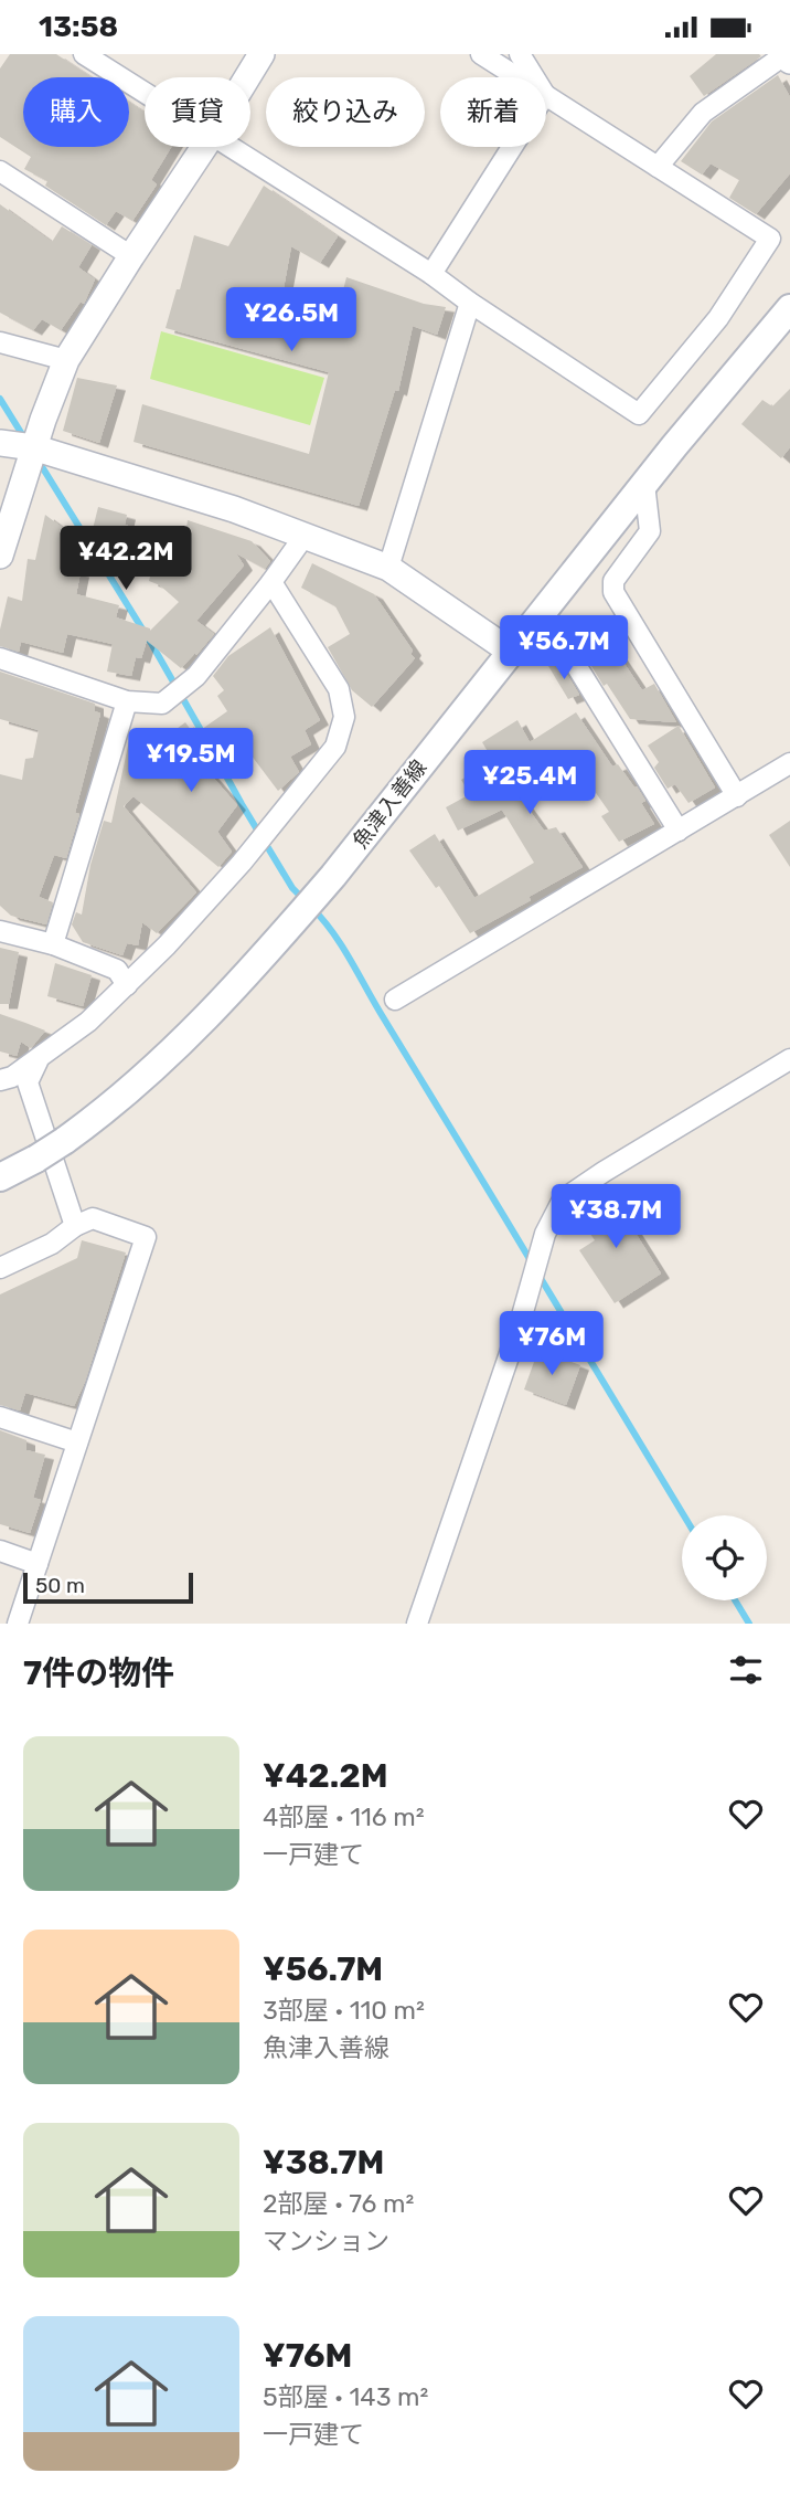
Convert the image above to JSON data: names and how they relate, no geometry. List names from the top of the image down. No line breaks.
{"streets":{"main road":["魚津入善線"]},"scale_bar":"50 m","page":{"status":"13:58","chip":["購入","賃貸","絞り込み","新着"],"price":["¥26.5M","¥42.2M","¥56.7M","¥19.5M","¥25.4M","¥38.7M","¥76M"],"scale":"50 m","heading":"7件の物件","list":[{"name":"¥42.2M","note":"4部屋 · 116 m² · 一戸建て"},{"name":"¥56.7M","note":"3部屋 · 110 m² · 魚津入善線"},{"name":"¥38.7M","note":"2部屋 · 76 m² · マンション"},{"name":"¥76M","note":"5部屋 · 143 m² · 一戸建て"}]}}
